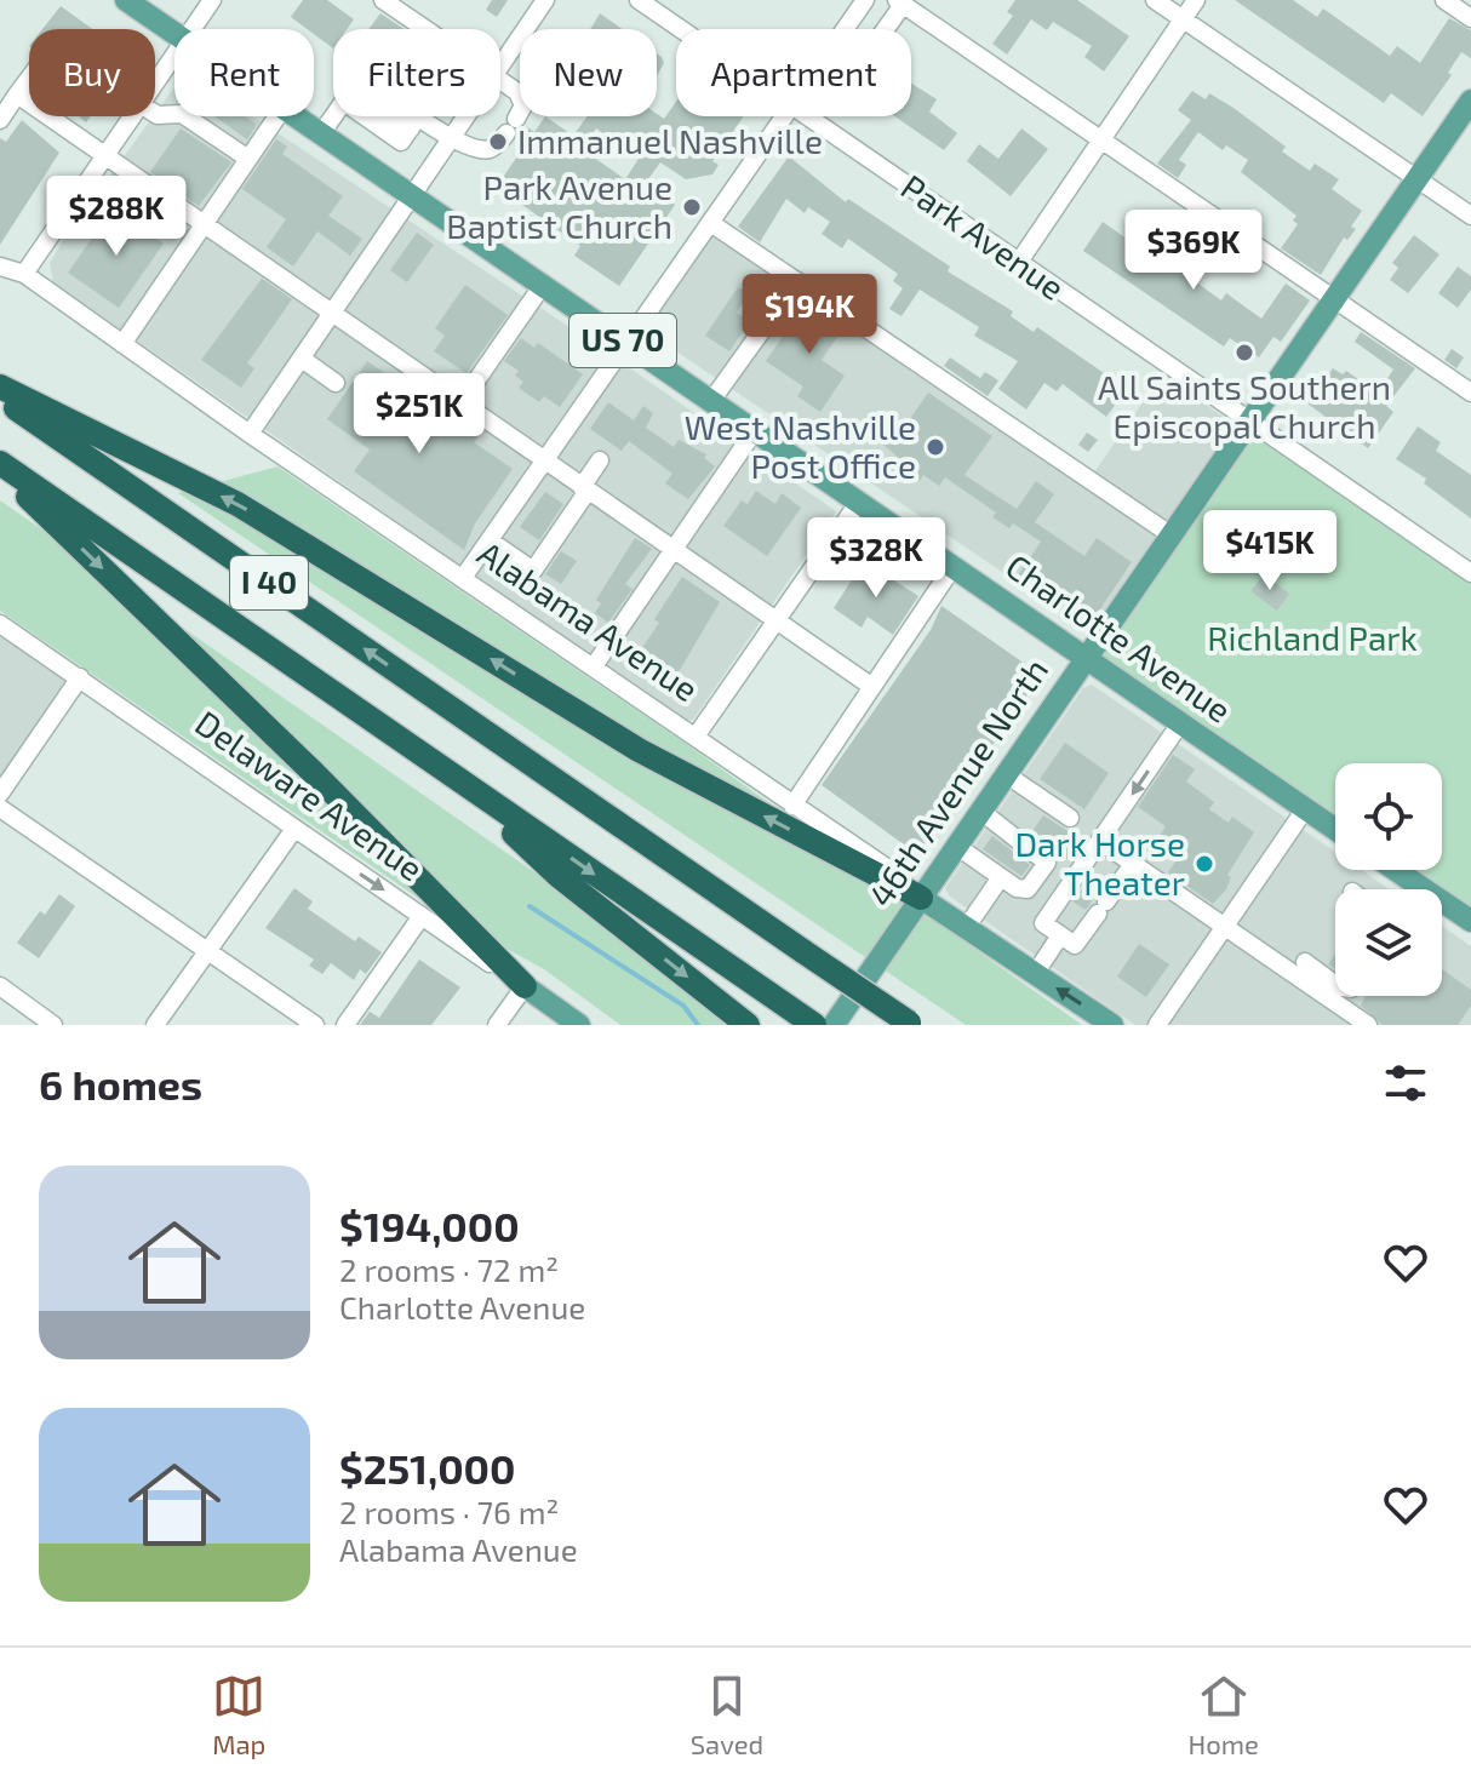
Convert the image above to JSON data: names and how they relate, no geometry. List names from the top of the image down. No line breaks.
{"streets":{"highway":["I 40"],"main road":["US 70","Alabama Avenue","Charlotte Avenue","46th Avenue North","Delaware Avenue"],"street":["Park Avenue"]},"crossings":[["Park Avenue","46th Avenue North"],["Alabama Avenue","46th Avenue North"],["Charlotte Avenue","46th Avenue North"]],"parks":["Richland Park"],"places":["Immanuel Nashville","Park Avenue Baptist Church","All Saints Southern Episcopal Church","West Nashville Post Office","Dark Horse Theater"],"page":{"chip":["Buy","Rent","Filters","New","Apartment"],"price":["$288K","$369K","$194K","$251K","$415K","$328K"],"heading":"6 homes","list":[{"name":"$194,000","note":"2 rooms · 72 m² · Charlotte Avenue"},{"name":"$251,000","note":"2 rooms · 76 m² · Alabama Avenue"}],"tabs":["Map","Saved","Home"]}}
